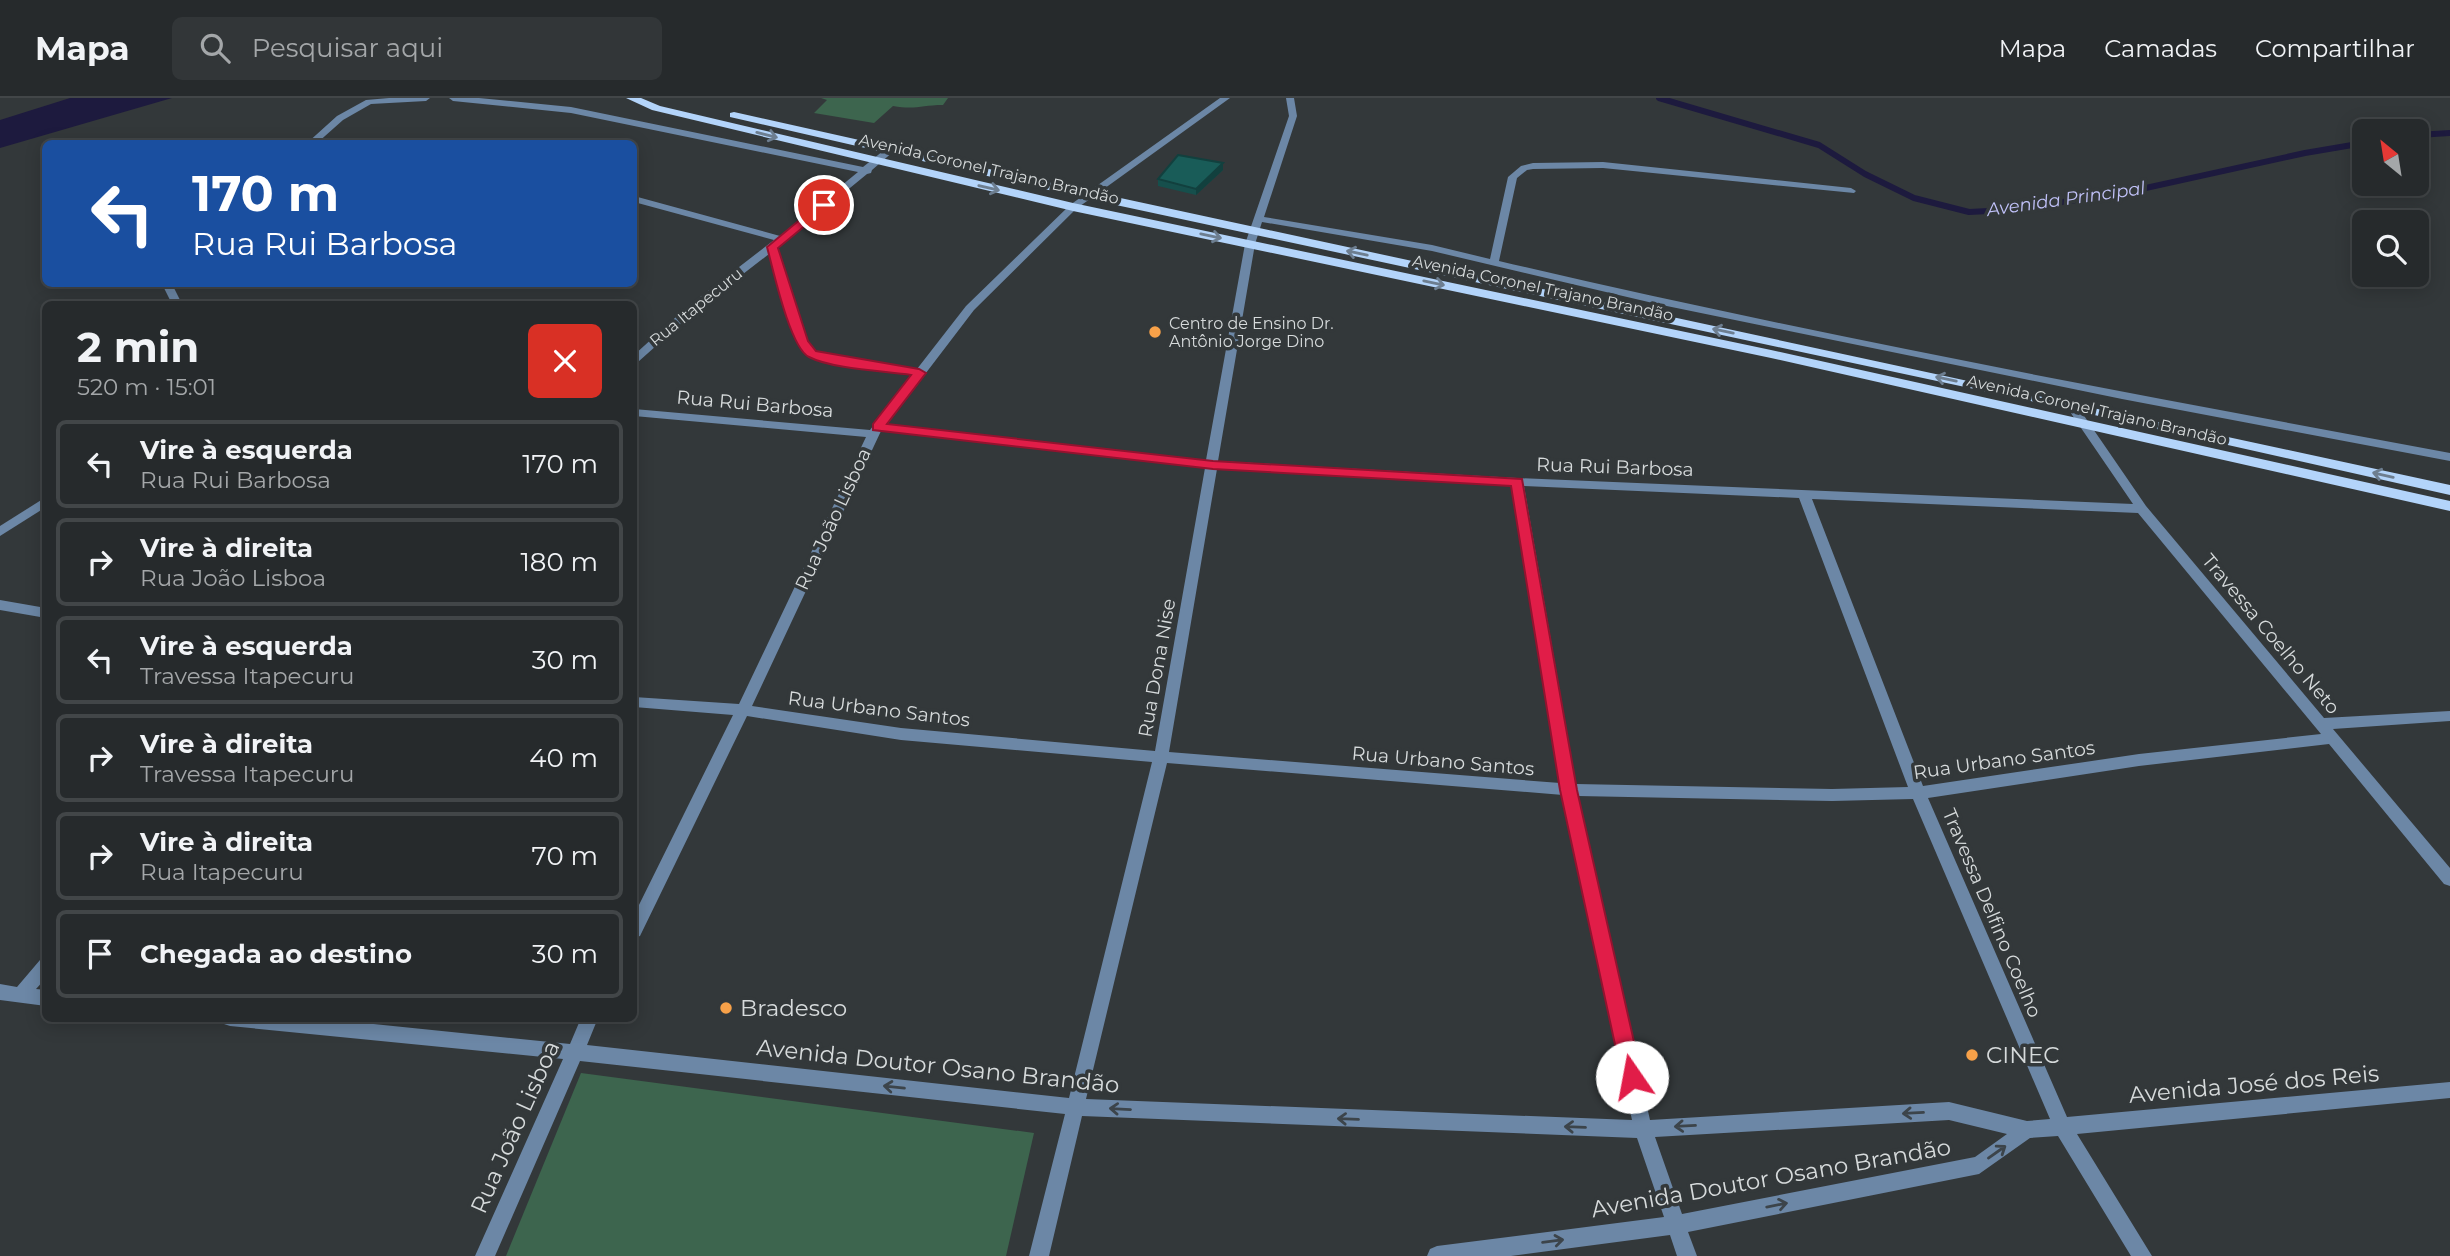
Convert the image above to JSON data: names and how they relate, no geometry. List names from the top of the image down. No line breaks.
{"streets":{"main road":["Avenida Coronel Trajano Brandão"],"street":["Rua Itapecuru","Rua Rui Barbosa","Rua João Lisboa","Travessa Coelho Neto","Rua Dona Nise","Rua Urbano Santos","Travessa Delfino Coelho","Avenida Doutor Osano Brandão","Avenida José dos Reis"]},"crossings":[["Avenida Coronel Trajano Brandão","Rua Itapecuru"],["Avenida Coronel Trajano Brandão","Rua João Lisboa"],["Avenida Coronel Trajano Brandão","Travessa Coelho Neto"],["Avenida Coronel Trajano Brandão","Rua Dona Nise"],["Rua Rui Barbosa","Rua João Lisboa"],["Rua Rui Barbosa","Travessa Coelho Neto"],["Rua Rui Barbosa","Rua Dona Nise"],["Rua Rui Barbosa","Travessa Delfino Coelho"],["Rua João Lisboa","Rua Urbano Santos"],["Rua João Lisboa","Avenida Doutor Osano Brandão"],["Travessa Coelho Neto","Rua Urbano Santos"],["Rua Dona Nise","Rua Urbano Santos"],["Rua Dona Nise","Avenida Doutor Osano Brandão"],["Rua Urbano Santos","Travessa Delfino Coelho"],["Travessa Delfino Coelho","Avenida Doutor Osano Brandão"],["Travessa Delfino Coelho","Avenida José dos Reis"],["Avenida Doutor Osano Brandão","Avenida José dos Reis"]],"water":["Avenida Principal"],"places":["Centro de Ensino Dr. Antônio Jorge Dino","Bradesco","CINEC"],"north":"top left","page":{"header":"Mapa","search":"Pesquisar aqui","nav":["Mapa","Camadas","Compartilhar"],"turn":["170 m","Rua Rui Barbosa"],"heading":["2 min","520 m · 15:01"],"list":[{"name":"Vire à esquerda","note":"Rua Rui Barbosa","value":"170 m"},{"name":"Vire à direita","note":"Rua João Lisboa","value":"180 m"},{"name":"Vire à esquerda","note":"Travessa Itapecuru","value":"30 m"},{"name":"Vire à direita","note":"Travessa Itapecuru","value":"40 m"},{"name":"Vire à direita","note":"Rua Itapecuru","value":"70 m"},{"name":"Chegada ao destino","value":"30 m"}]}}
